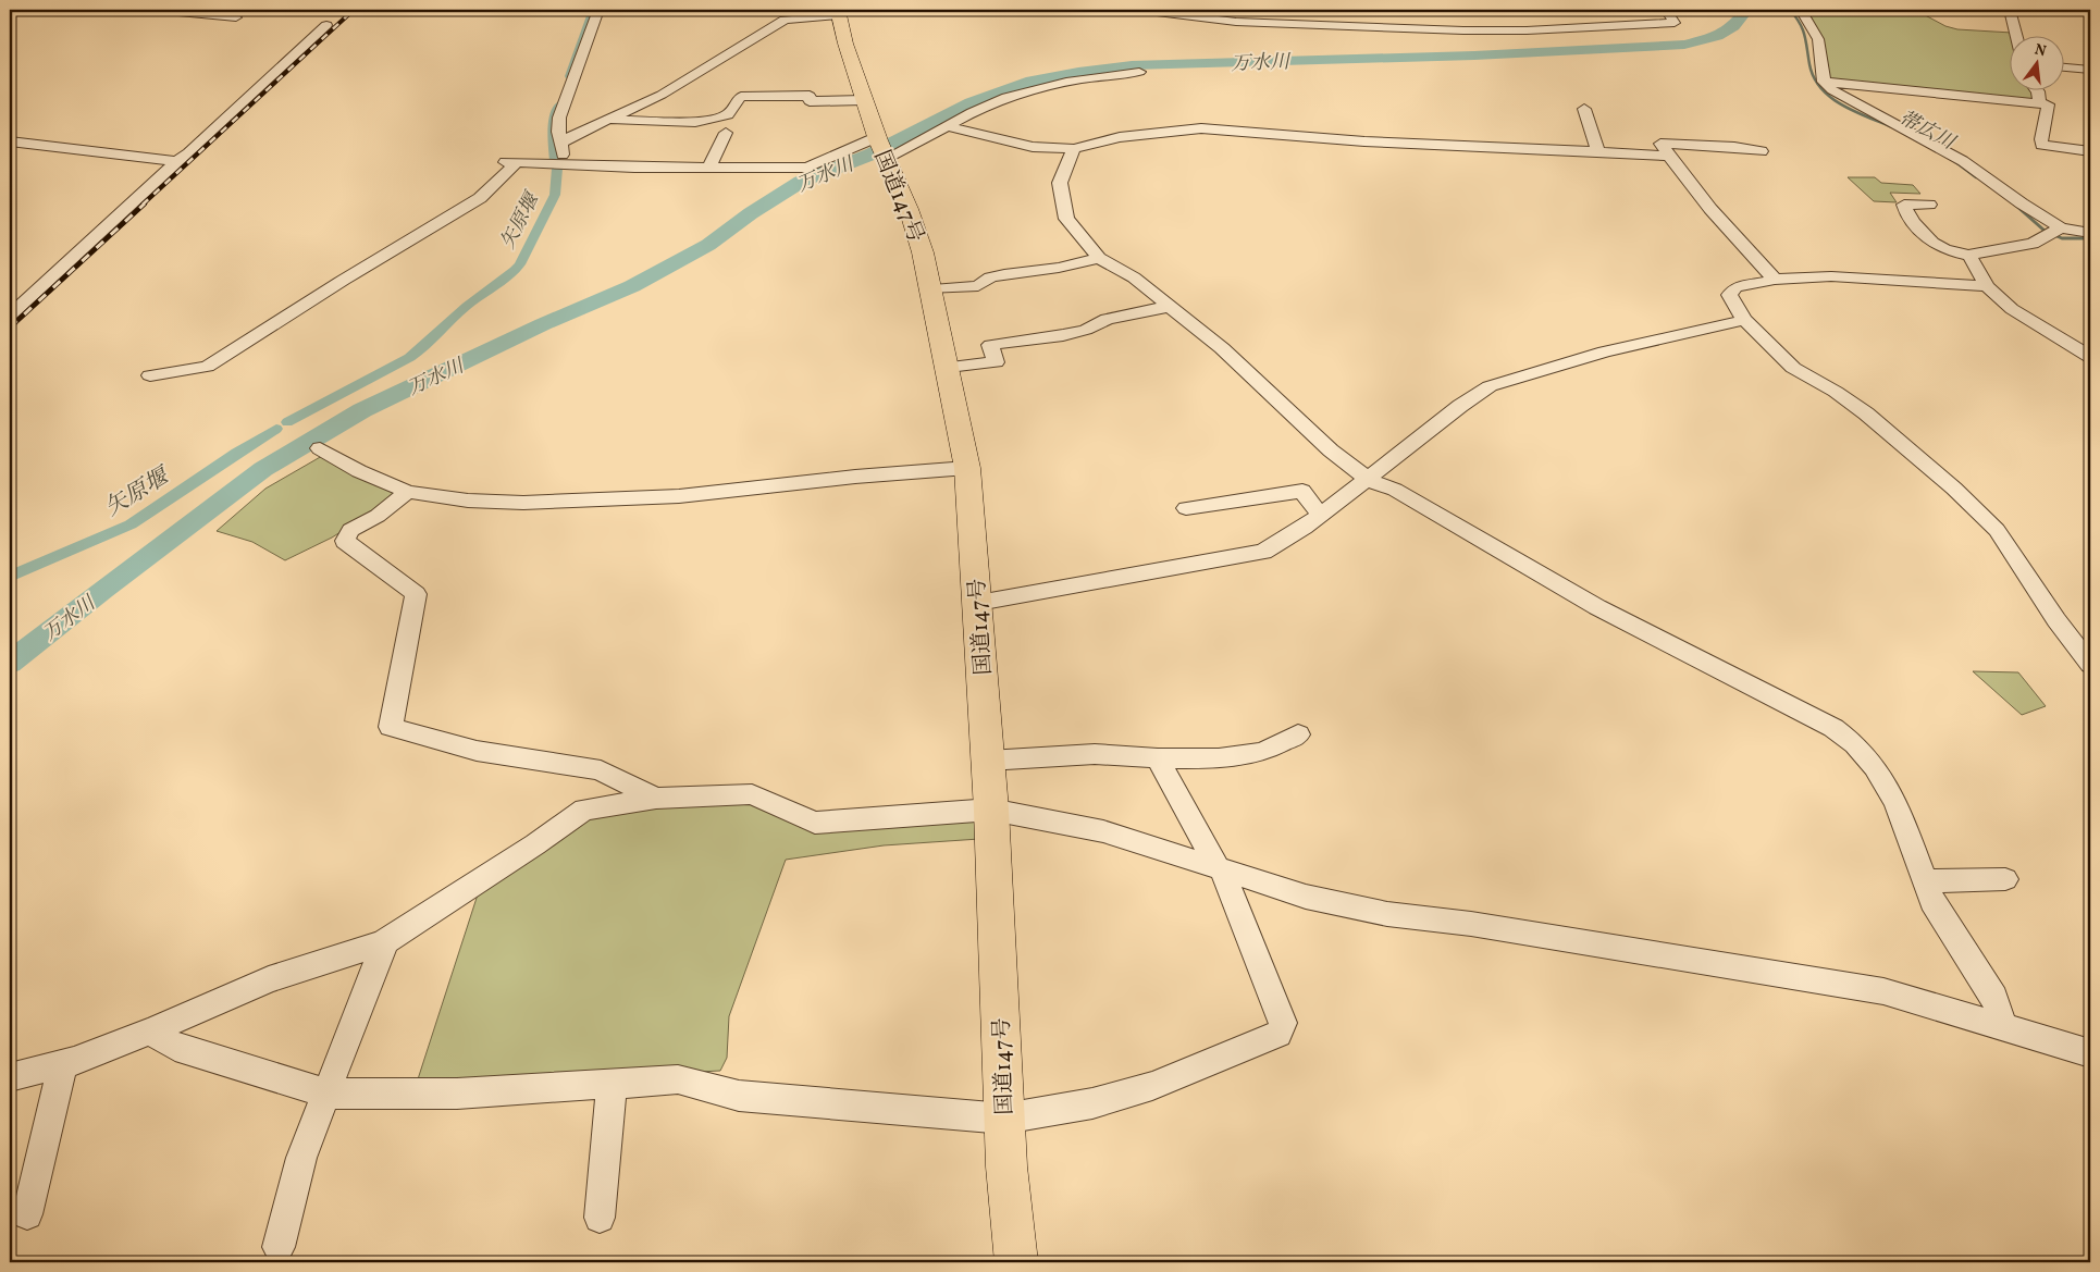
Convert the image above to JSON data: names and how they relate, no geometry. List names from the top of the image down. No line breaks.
{"streets":{"highway":["国道147号"]},"water":["万水川","帯広川","矢原堰"],"north":"top"}
